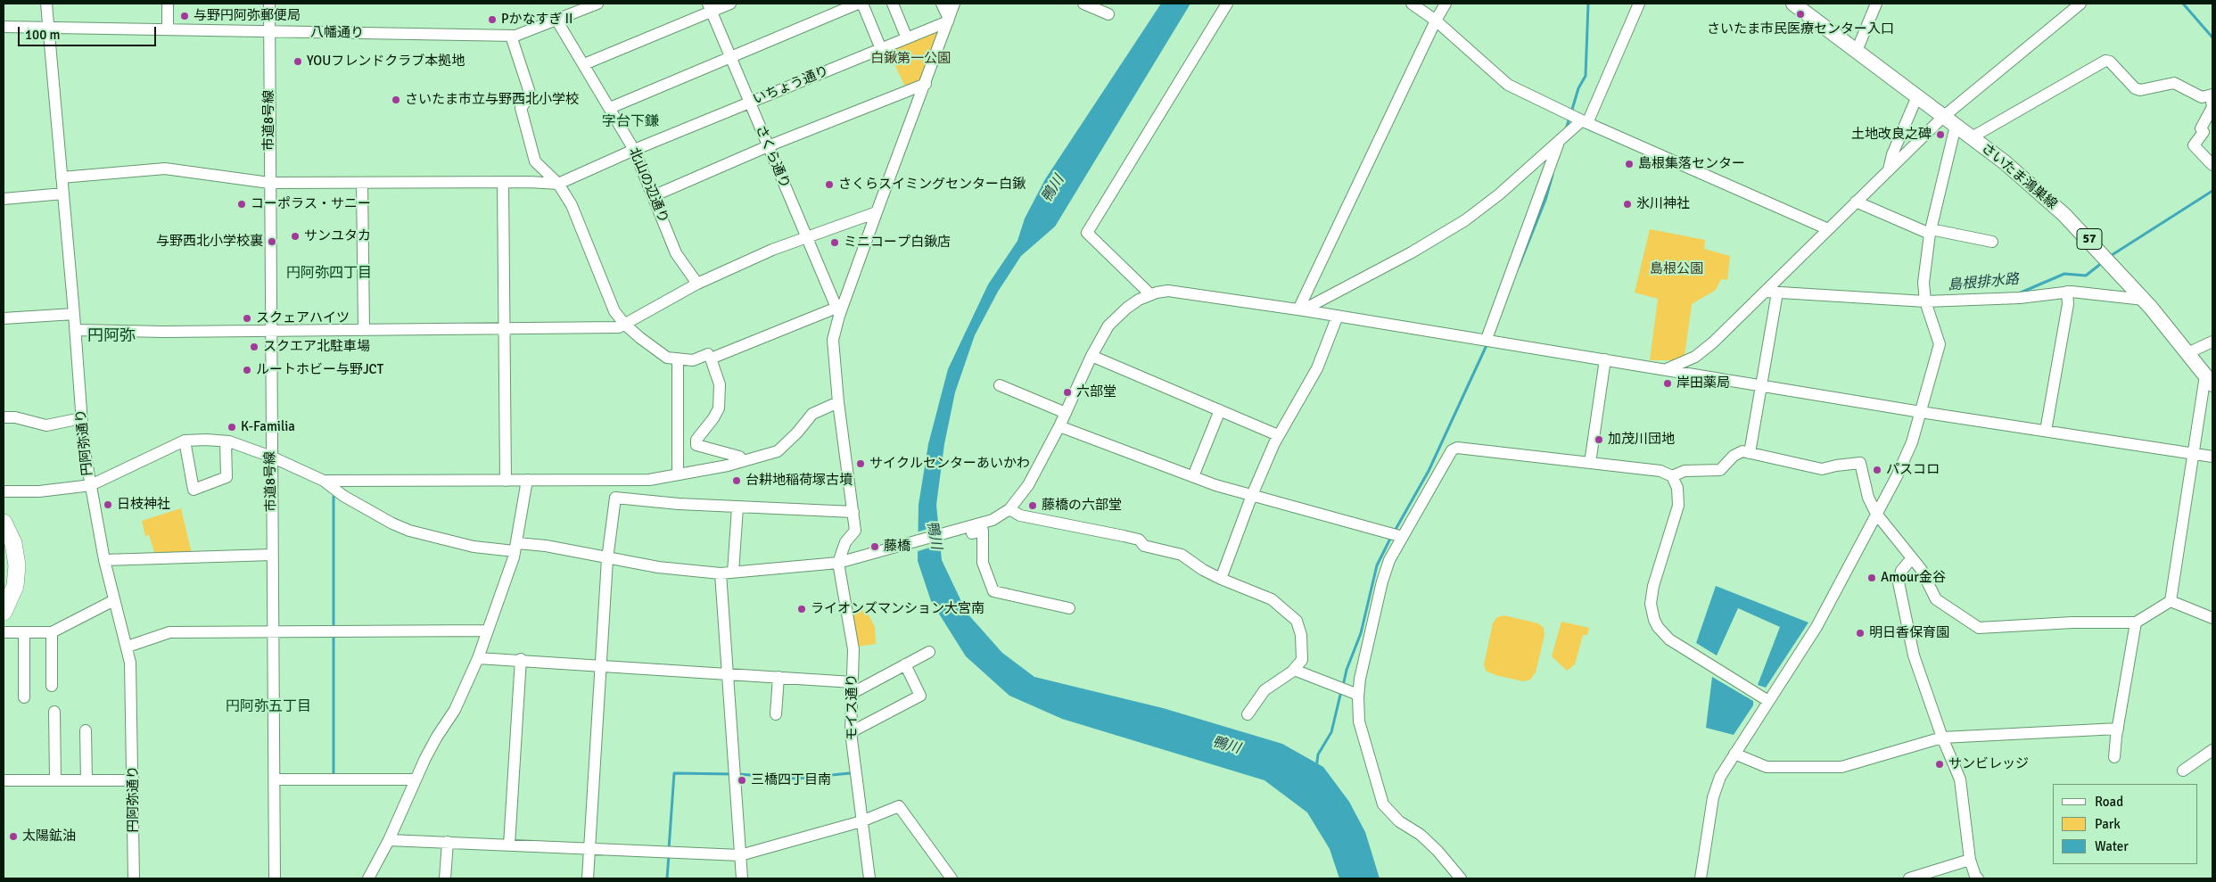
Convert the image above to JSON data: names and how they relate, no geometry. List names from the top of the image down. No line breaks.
{"streets":{"main road":["さいたま鴻巣線","57"],"street":["八幡通り","いちょう通り","市道8号線","さくら通り","北山の辺通り","円阿弥通り","モイス通り"]},"crossings":[["八幡通り","市道8号線"],["八幡通り","円阿弥通り"],["いちょう通り","さくら通り"],["いちょう通り","北山の辺通り"]],"districts":["字台下鎌","円阿弥四丁目","円阿弥","円阿弥五丁目"],"water":["鴨川","島根排水路"],"parks":["白鍬第一公園","島根公園"],"places":["さいたま市民医療センター入口","与野円阿弥郵便局","PかなすぎⅡ","YOUフレンドクラブ本拠地","さいたま市立与野西北小学校","土地改良之碑","島根集落センター","さくらスイミングセンター白鍬","コーポラス・サニー","氷川神社","サンユタカ","与野西北小学校裏","ミニコープ白鍬店","スクェアハイツ","スクエア北駐車場","ルートホビー与野JCT","岸田薬局","六部堂","K-Familia","加茂川団地","サイクルセンターあいかわ","パスコロ","台耕地稲荷塚古墳","日枝神社","藤橋の六部堂","藤橋","Amour金谷","ライオンズマンション大宮南","明日香保育園","サンビレッジ","三橋四丁目南","太陽鉱油"],"legend":["Road","Park","Water"],"scale_bar":"100 m"}
